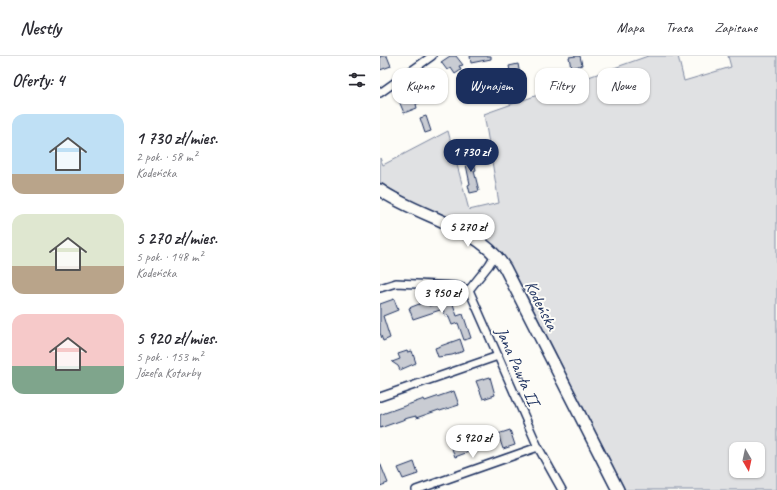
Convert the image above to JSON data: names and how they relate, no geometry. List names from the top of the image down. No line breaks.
{"streets":{"main road":["Kodeńska"],"street":["Jana Pawła II"]},"north":"bottom","page":{"header":"Nestly","nav":["Mapa","Trasa","Zapisane"],"heading":"Oferty: 4","chip":["Kupno","Wynajem","Filtry","Nowe"],"list":[{"name":"1 730 zł/mies.","note":"2 pok. · 58 m² · Kodeńska"},{"name":"5 270 zł/mies.","note":"5 pok. · 148 m² · Kodeńska"},{"name":"5 920 zł/mies.","note":"5 pok. · 153 m² · Józefa Kotarby"}],"price":["1 730 zł","5 270 zł","3 950 zł","5 920 zł"]}}
